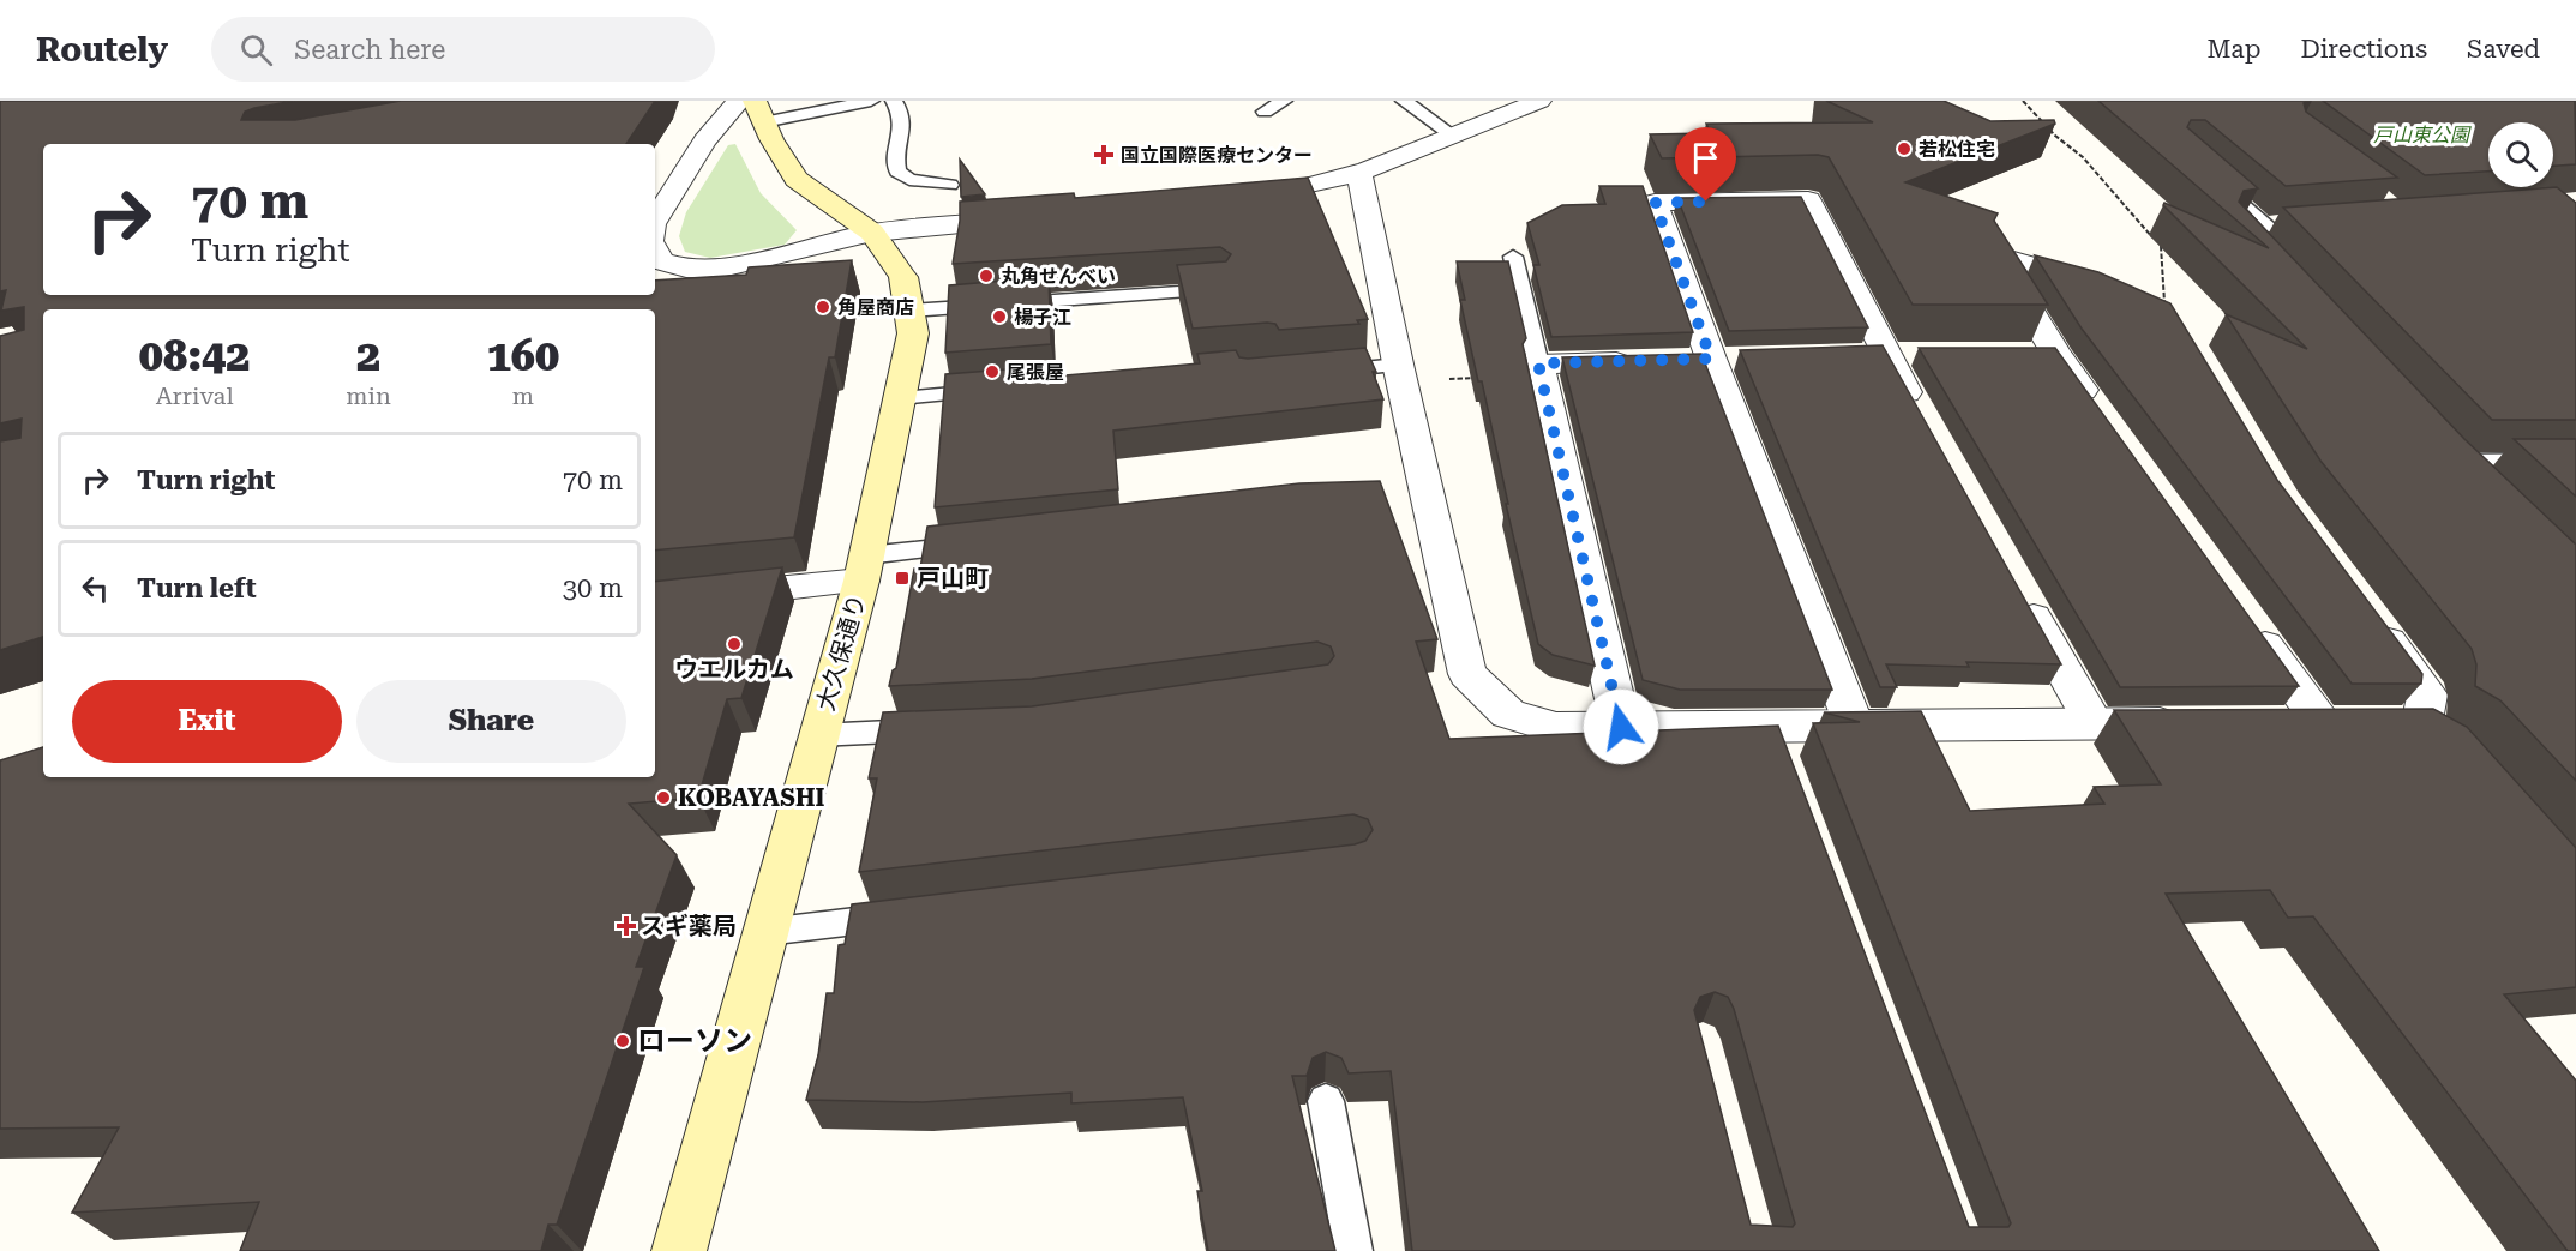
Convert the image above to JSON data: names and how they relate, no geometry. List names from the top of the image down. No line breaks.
{"streets":{"main road":["大久保通り"]},"parks":["戸山東公園"],"places":{"other":["若松住宅","丸角せんべい","角屋商店","楊子江","尾張屋","ウエルカム","KOBAYASHI","ローソン"],"health":["国立国際医療センター","スギ薬局"],"transit":["戸山町"]},"page":{"header":"Routely","search":"Search here","nav":["Map","Directions","Saved"],"turn":["70 m","Turn right"],"eta":["08:42","Arrival","2","min","160","m"],"list":[{"name":"Turn right","value":"70 m"},{"name":"Turn left","value":"30 m"}],"buttons":["Exit","Share"]}}
